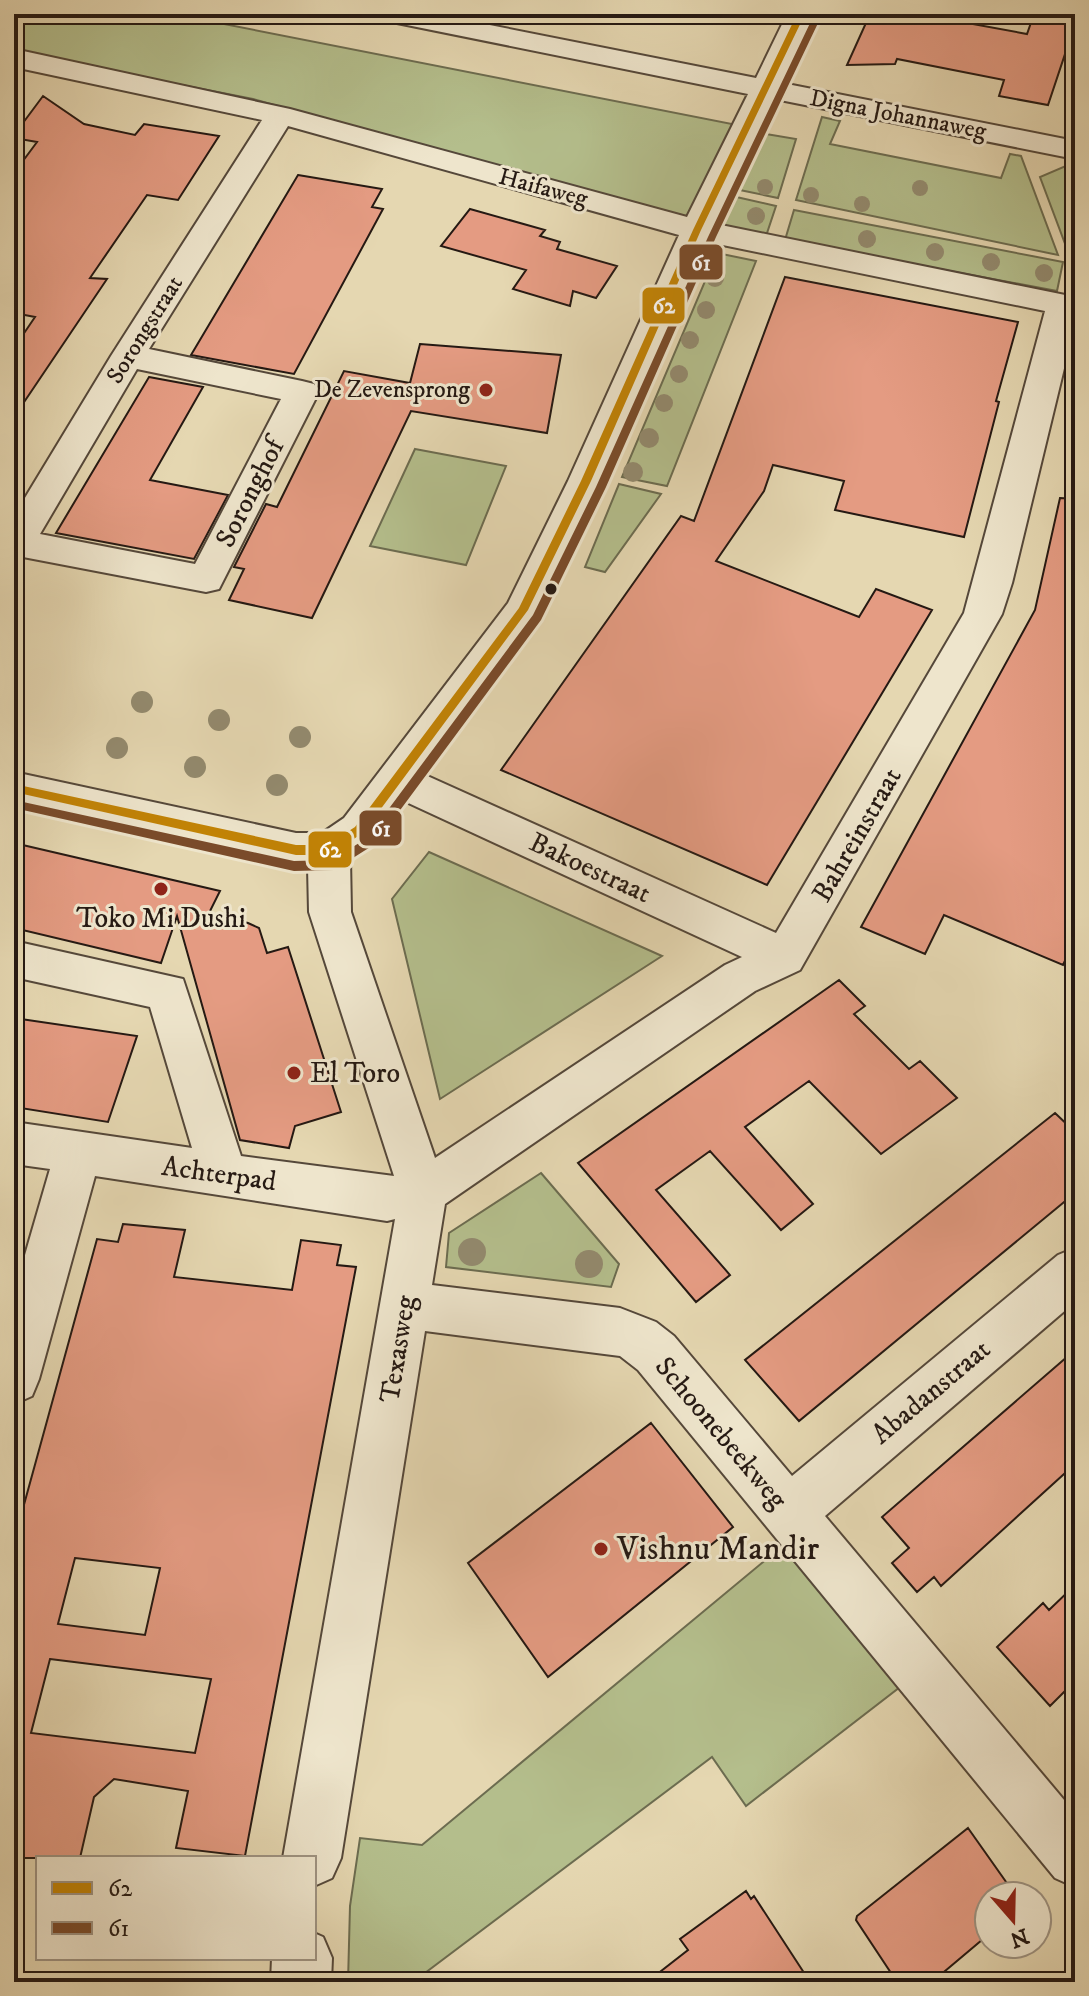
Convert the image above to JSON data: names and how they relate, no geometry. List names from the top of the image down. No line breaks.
{"streets":{"street":["Digna Johannaweg","Haifaweg","Sorongstraat","Soronghof","Bahreinstraat","Bakoestraat","Achterpad","Texasweg","Abadanstraat","Schoonebeekweg"]},"crossings":[["Haifaweg","Sorongstraat"],["Haifaweg","Bahreinstraat"],["Sorongstraat","Soronghof"],["Bahreinstraat","Bakoestraat"],["Achterpad","Texasweg"],["Texasweg","Schoonebeekweg"],["Abadanstraat","Schoonebeekweg"]],"places":["De Zevensprong","Toko Mi Dushi","El Toro","Vishnu Mandir"],"lines":["transit line 62","transit line 61"],"legend":["62","61"],"north":"bottom"}
